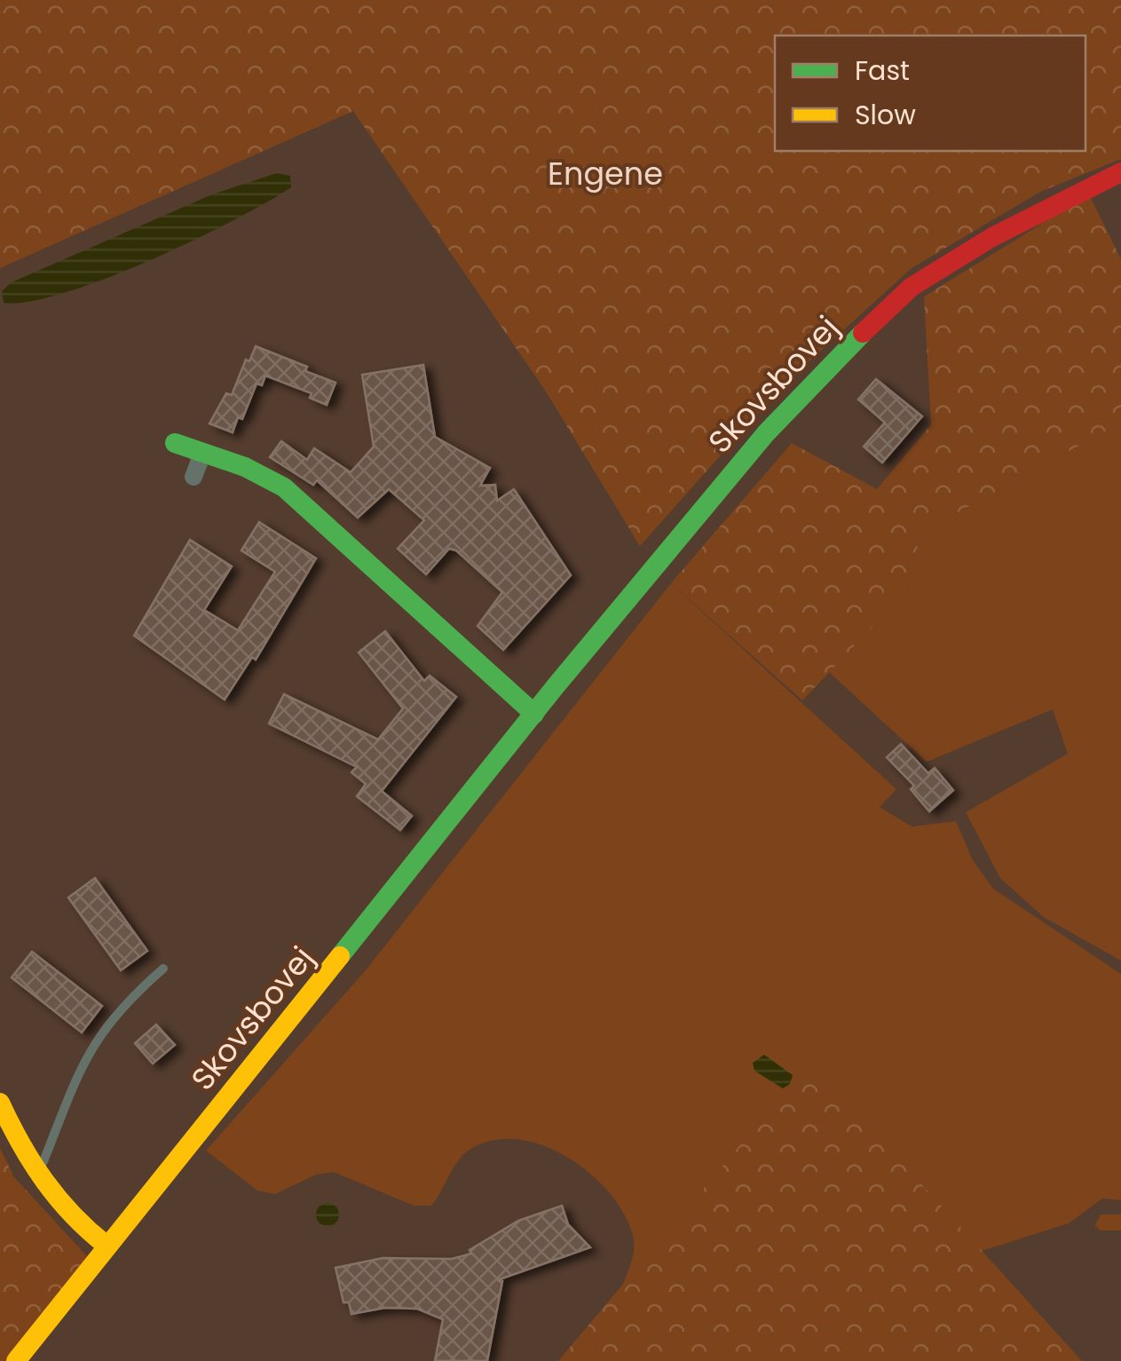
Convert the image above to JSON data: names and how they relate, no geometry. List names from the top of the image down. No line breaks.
{"streets":{"street":["Skovsbovej"]},"parks":["Engene"],"legend":["Fast","Slow"]}
